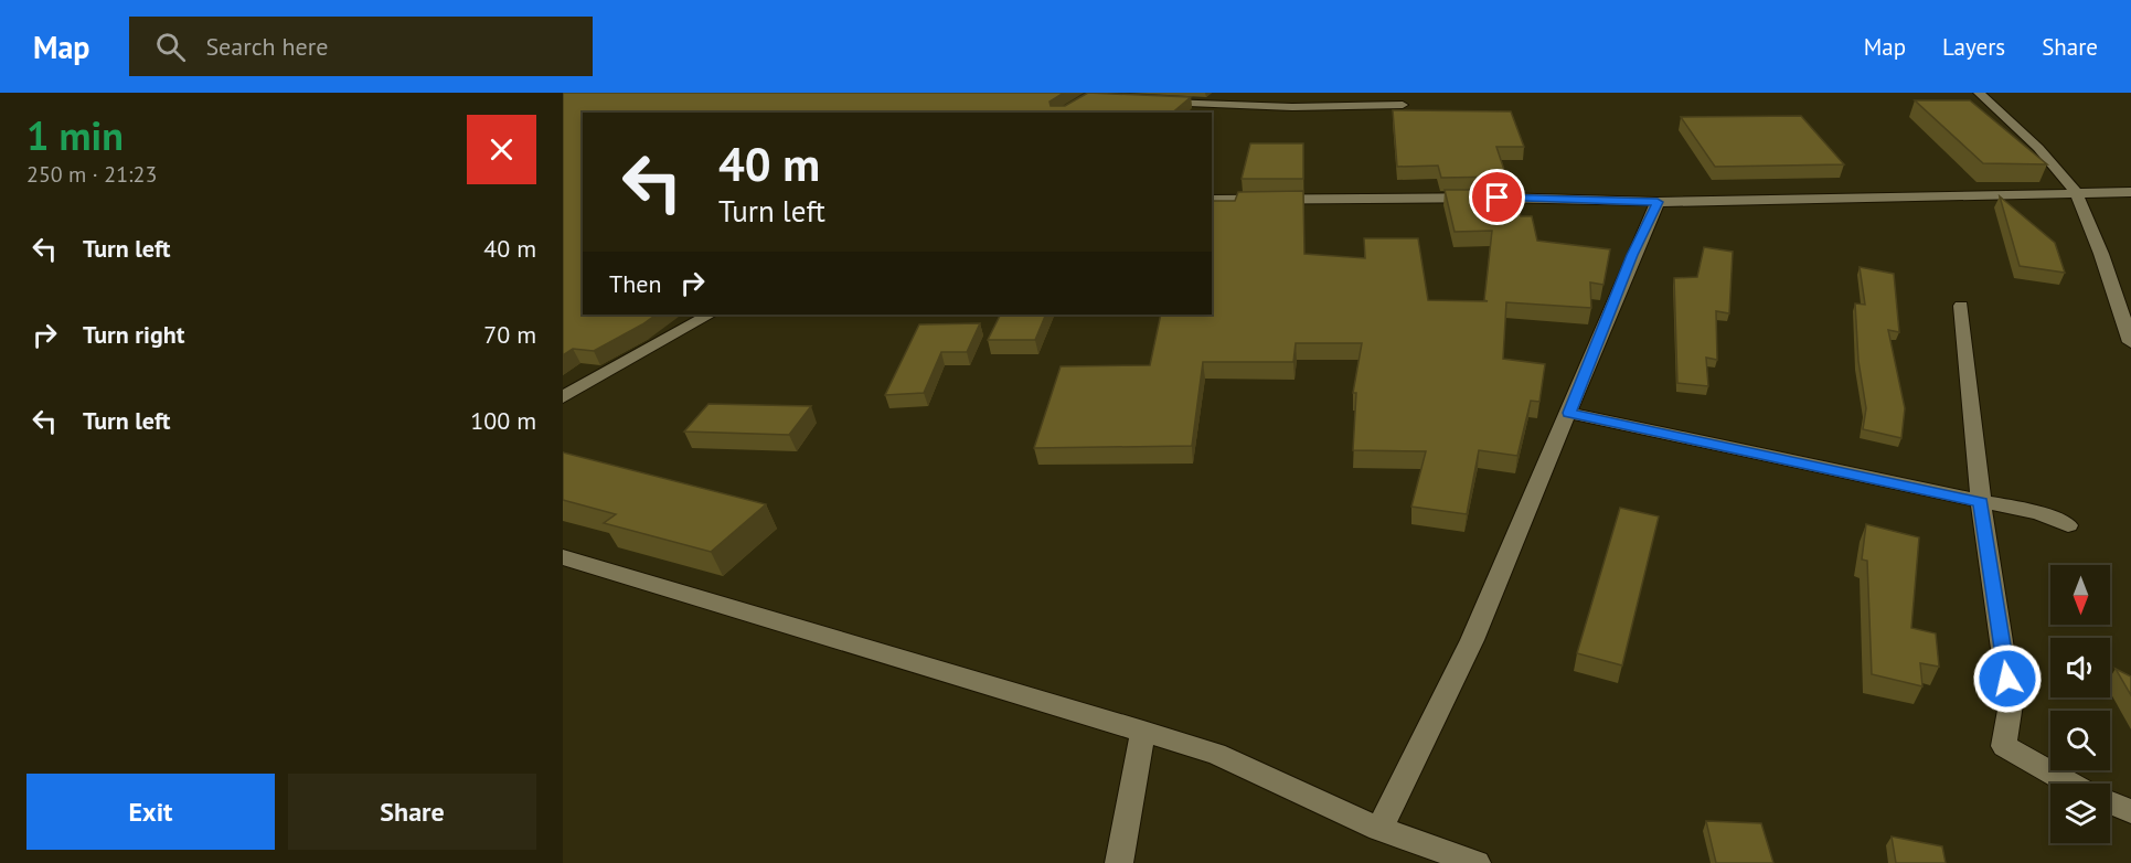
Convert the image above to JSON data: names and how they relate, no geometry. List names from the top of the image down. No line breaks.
{"north":"bottom","page":{"header":"Map","search":"Search here","nav":["Map","Layers","Share"],"heading":["1 min","250 m · 21:23"],"turn":["40 m","Turn left"],"list":[{"name":"Turn left","value":"40 m"},{"name":"Turn right","value":"70 m"},{"name":"Turn left","value":"100 m"}],"then":"Then","buttons":["Exit","Share"]}}
